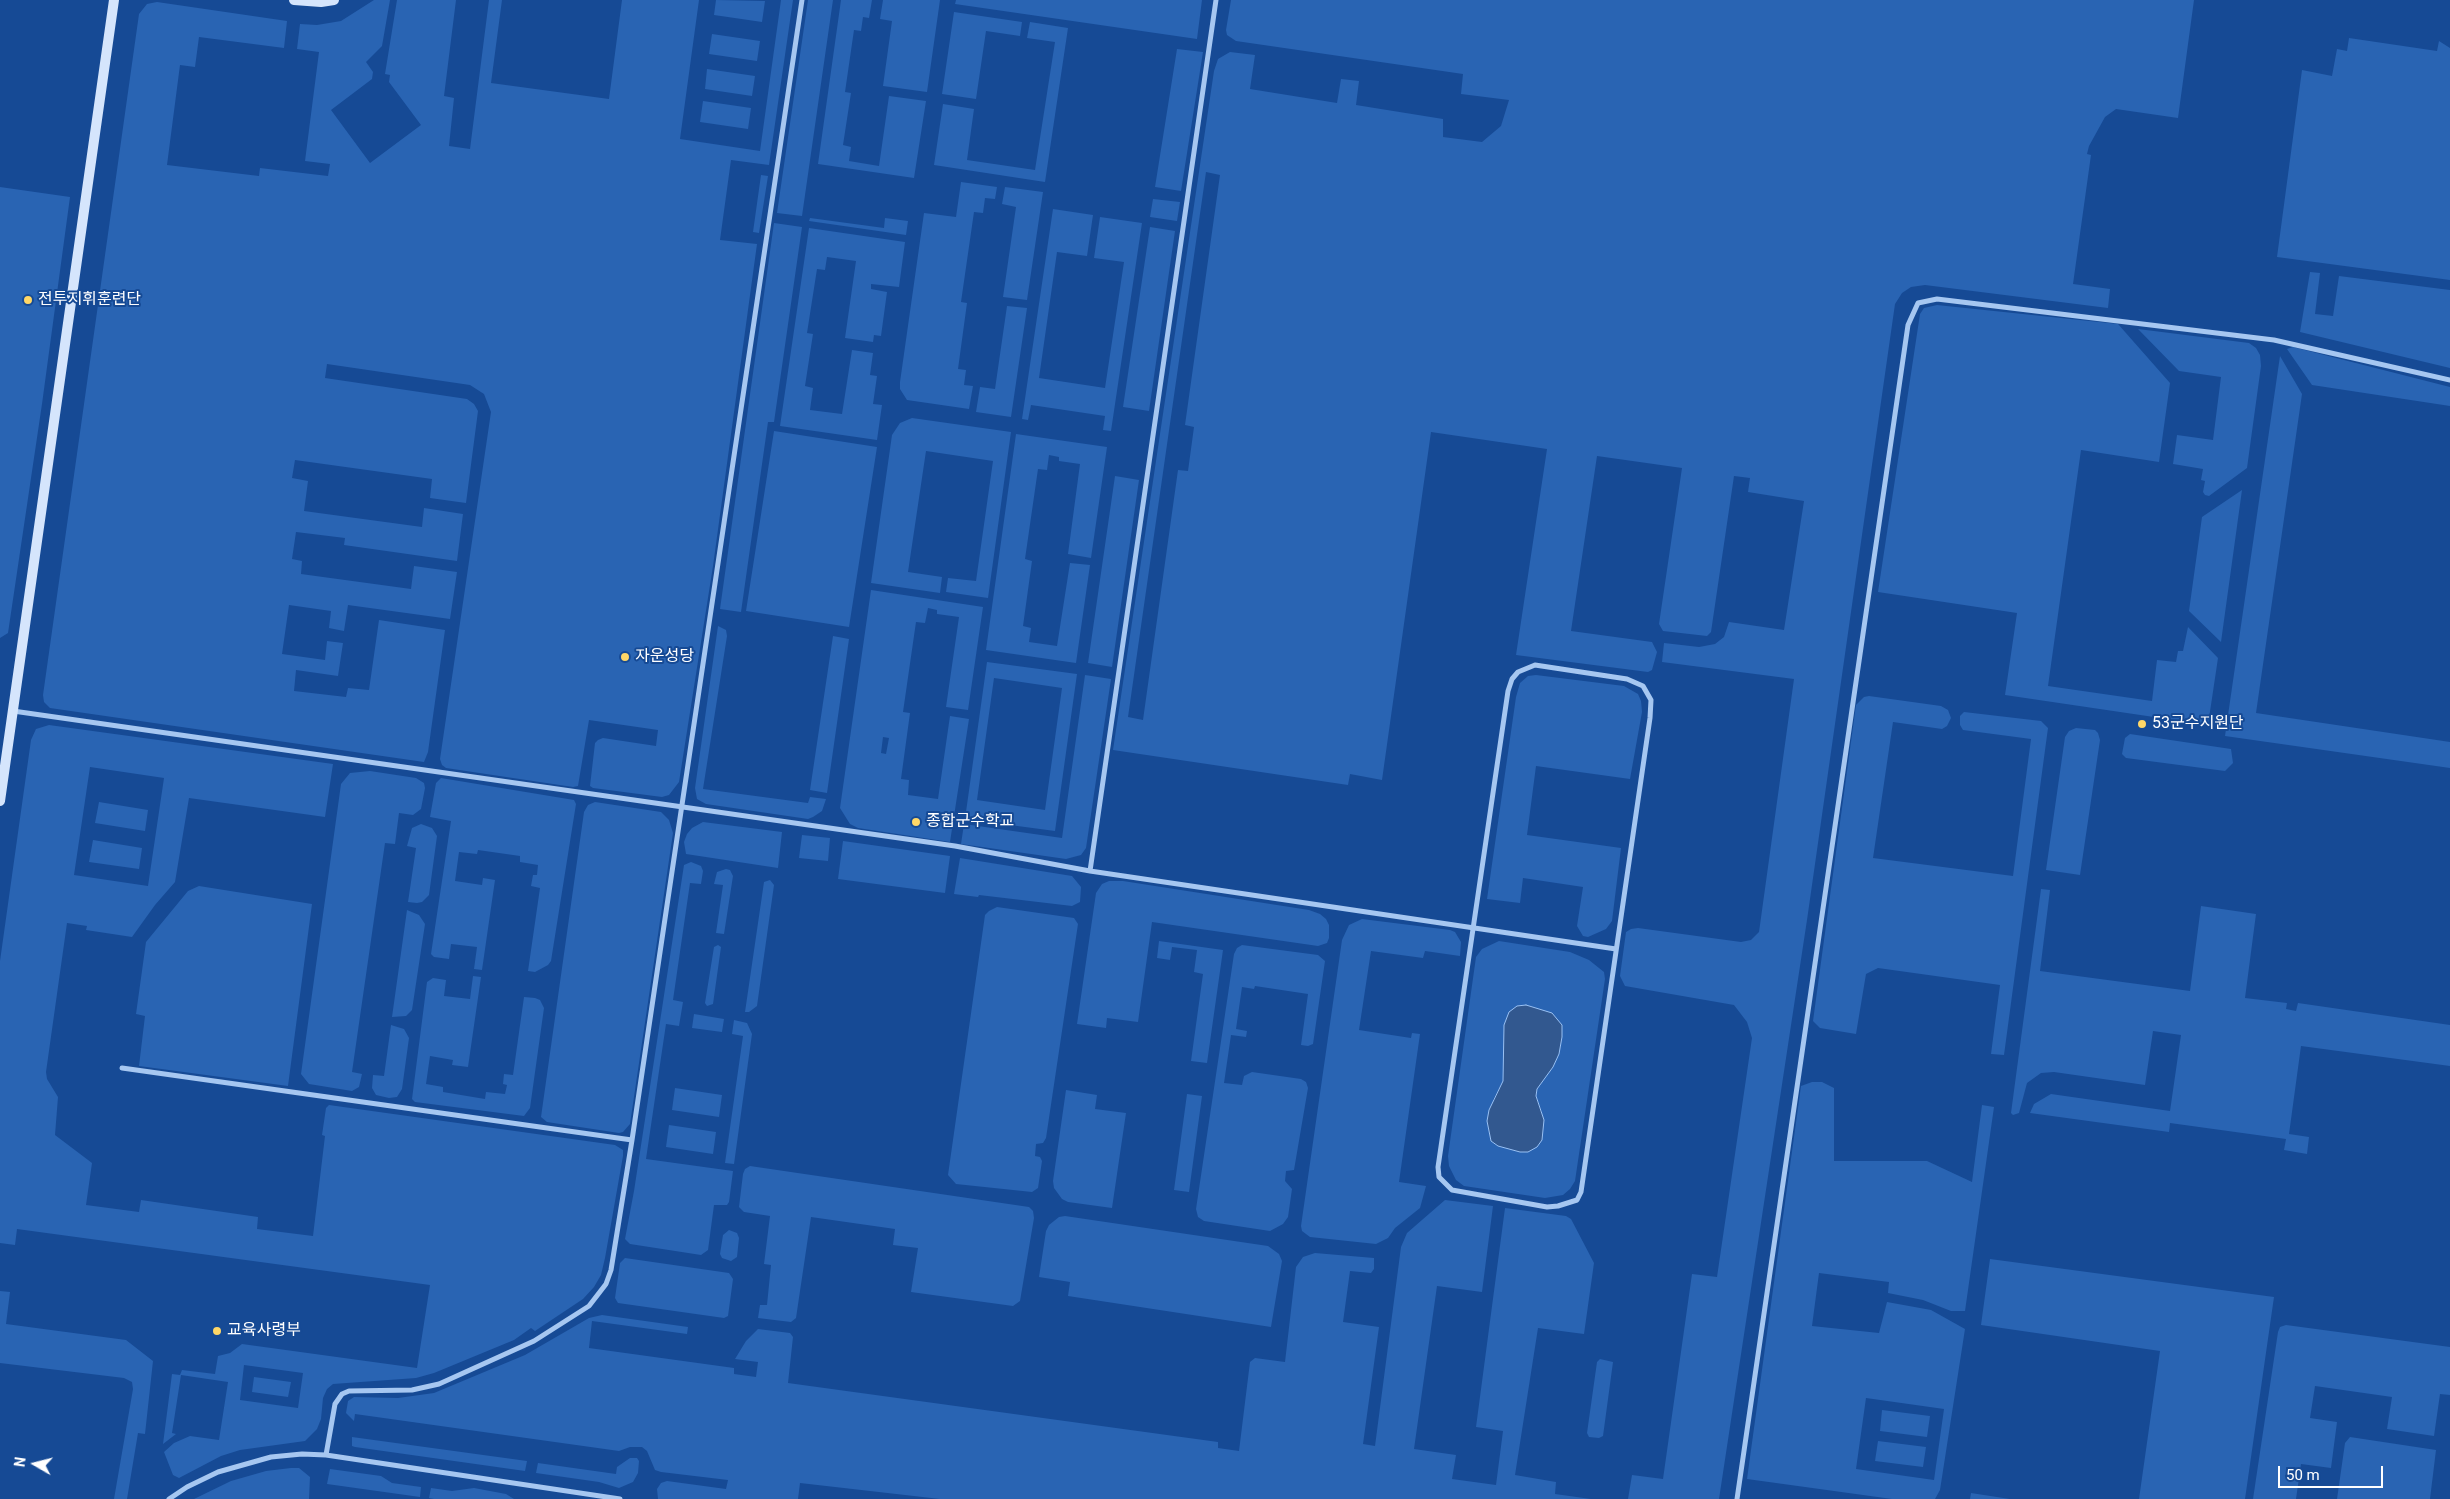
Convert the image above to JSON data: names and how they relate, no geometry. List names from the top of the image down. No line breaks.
{"places":["전투지휘훈련단","자운성당","53군수지원단","종합군수학교","교육사령부"],"scale_bar":"50 m","north":"left"}
